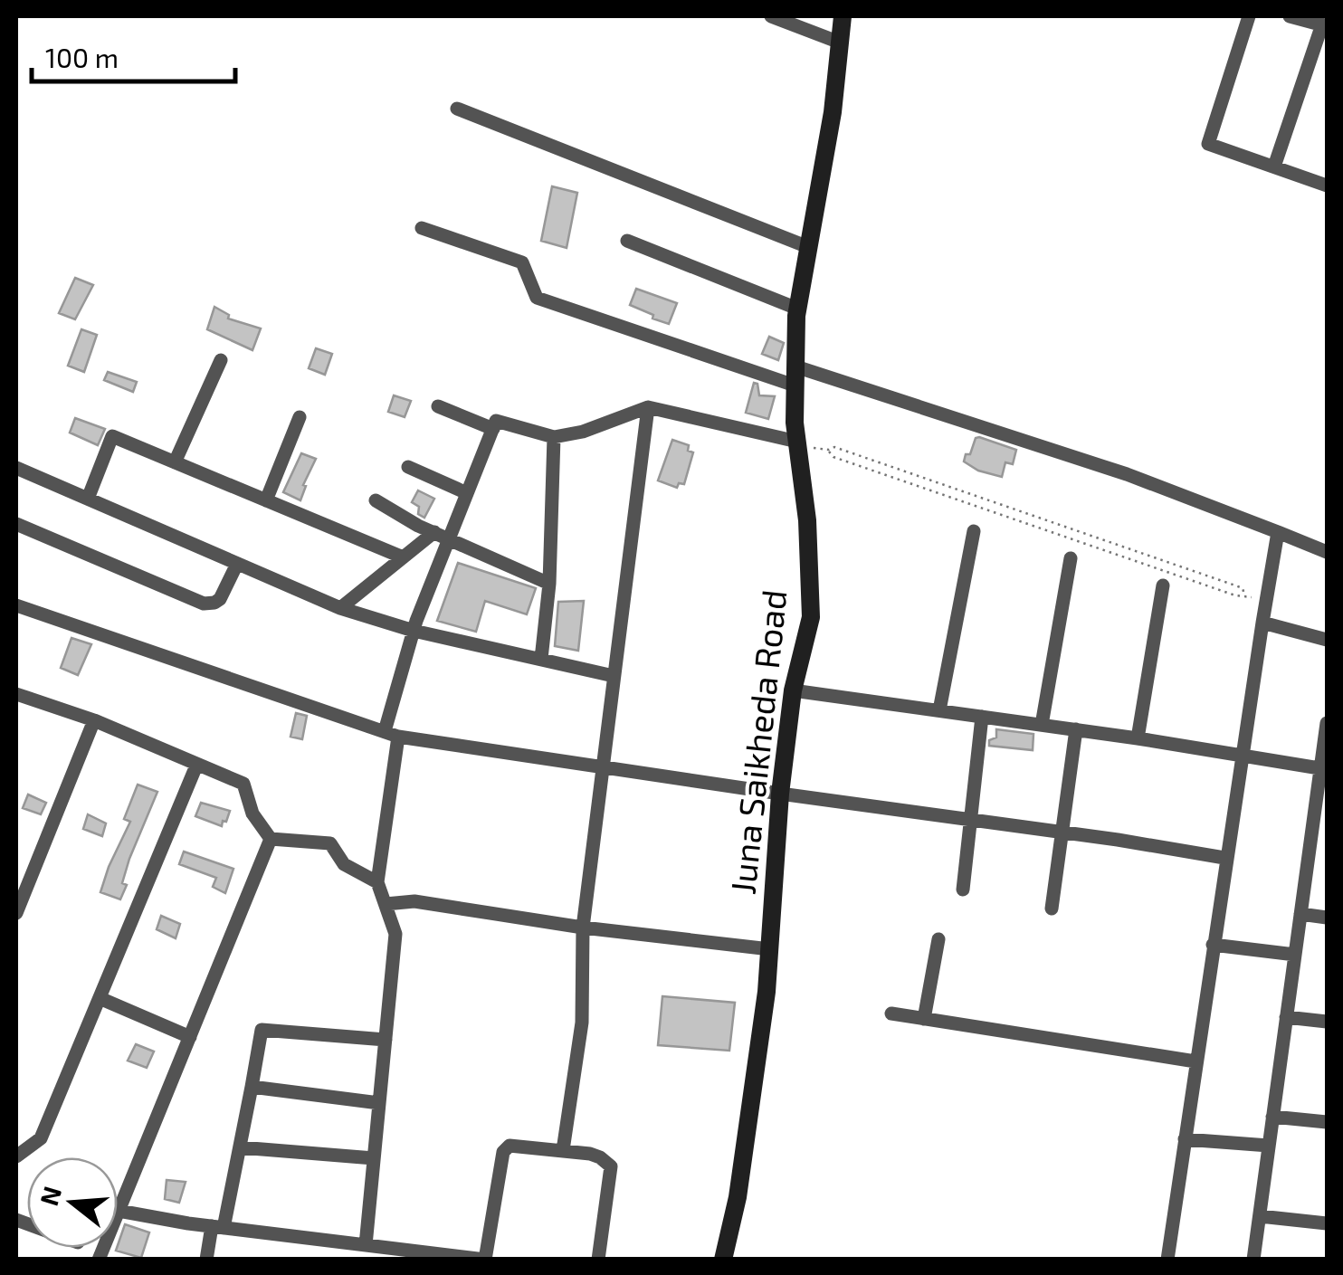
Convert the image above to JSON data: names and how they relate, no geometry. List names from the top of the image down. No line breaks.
{"streets":{"main road":["Juna Saikheda Road"]},"scale_bar":"100 m","north":"left"}
